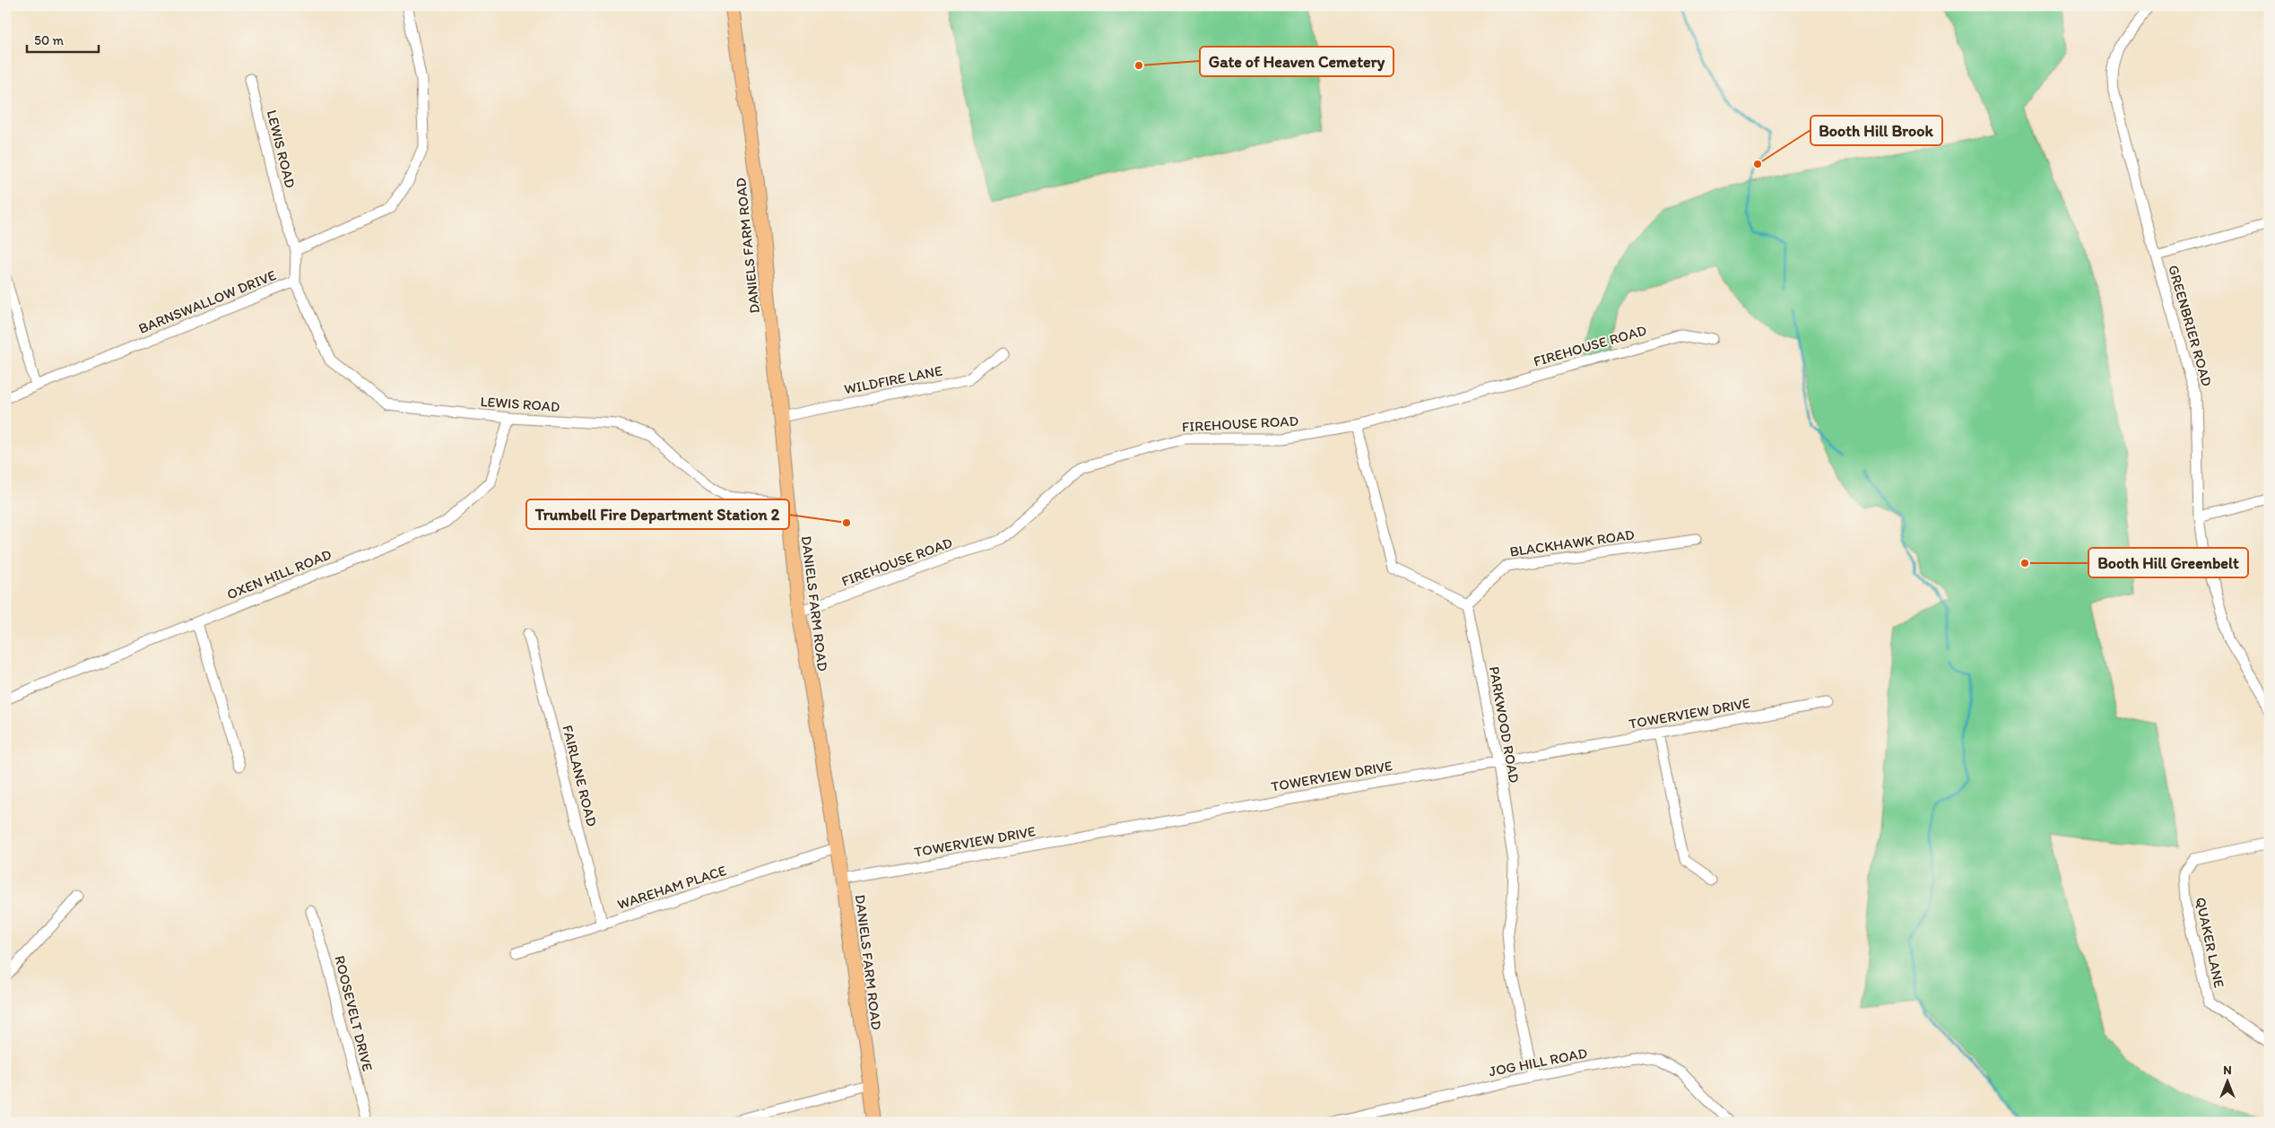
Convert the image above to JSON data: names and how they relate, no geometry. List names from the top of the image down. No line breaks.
{"streets":{"main road":["DANIELS FARM ROAD"],"street":["LEWIS ROAD","BARNSWALLOW DRIVE","GREENBRIER ROAD","FIREHOUSE ROAD","WILDFIRE LANE","BLACKHAWK ROAD","OXEN HILL ROAD","TOWERVIEW DRIVE","PARKWOOD ROAD","FAIRLANE ROAD","WAREHAM PLACE","QUAKER LANE","ROOSEVELT DRIVE","JOG HILL ROAD"]},"crossings":[["LEWIS ROAD","DANIELS FARM ROAD"],["LEWIS ROAD","BARNSWALLOW DRIVE"],["LEWIS ROAD","OXEN HILL ROAD"],["DANIELS FARM ROAD","FIREHOUSE ROAD"],["DANIELS FARM ROAD","WILDFIRE LANE"],["DANIELS FARM ROAD","TOWERVIEW DRIVE"],["DANIELS FARM ROAD","WAREHAM PLACE"],["BLACKHAWK ROAD","PARKWOOD ROAD"],["TOWERVIEW DRIVE","PARKWOOD ROAD"],["PARKWOOD ROAD","JOG HILL ROAD"],["FAIRLANE ROAD","WAREHAM PLACE"]],"places":["Gate of Heaven Cemetery","Booth Hill Brook","Trumbell Fire Department Station 2","Booth Hill Greenbelt"],"scale_bar":"50 m","north":"top"}
